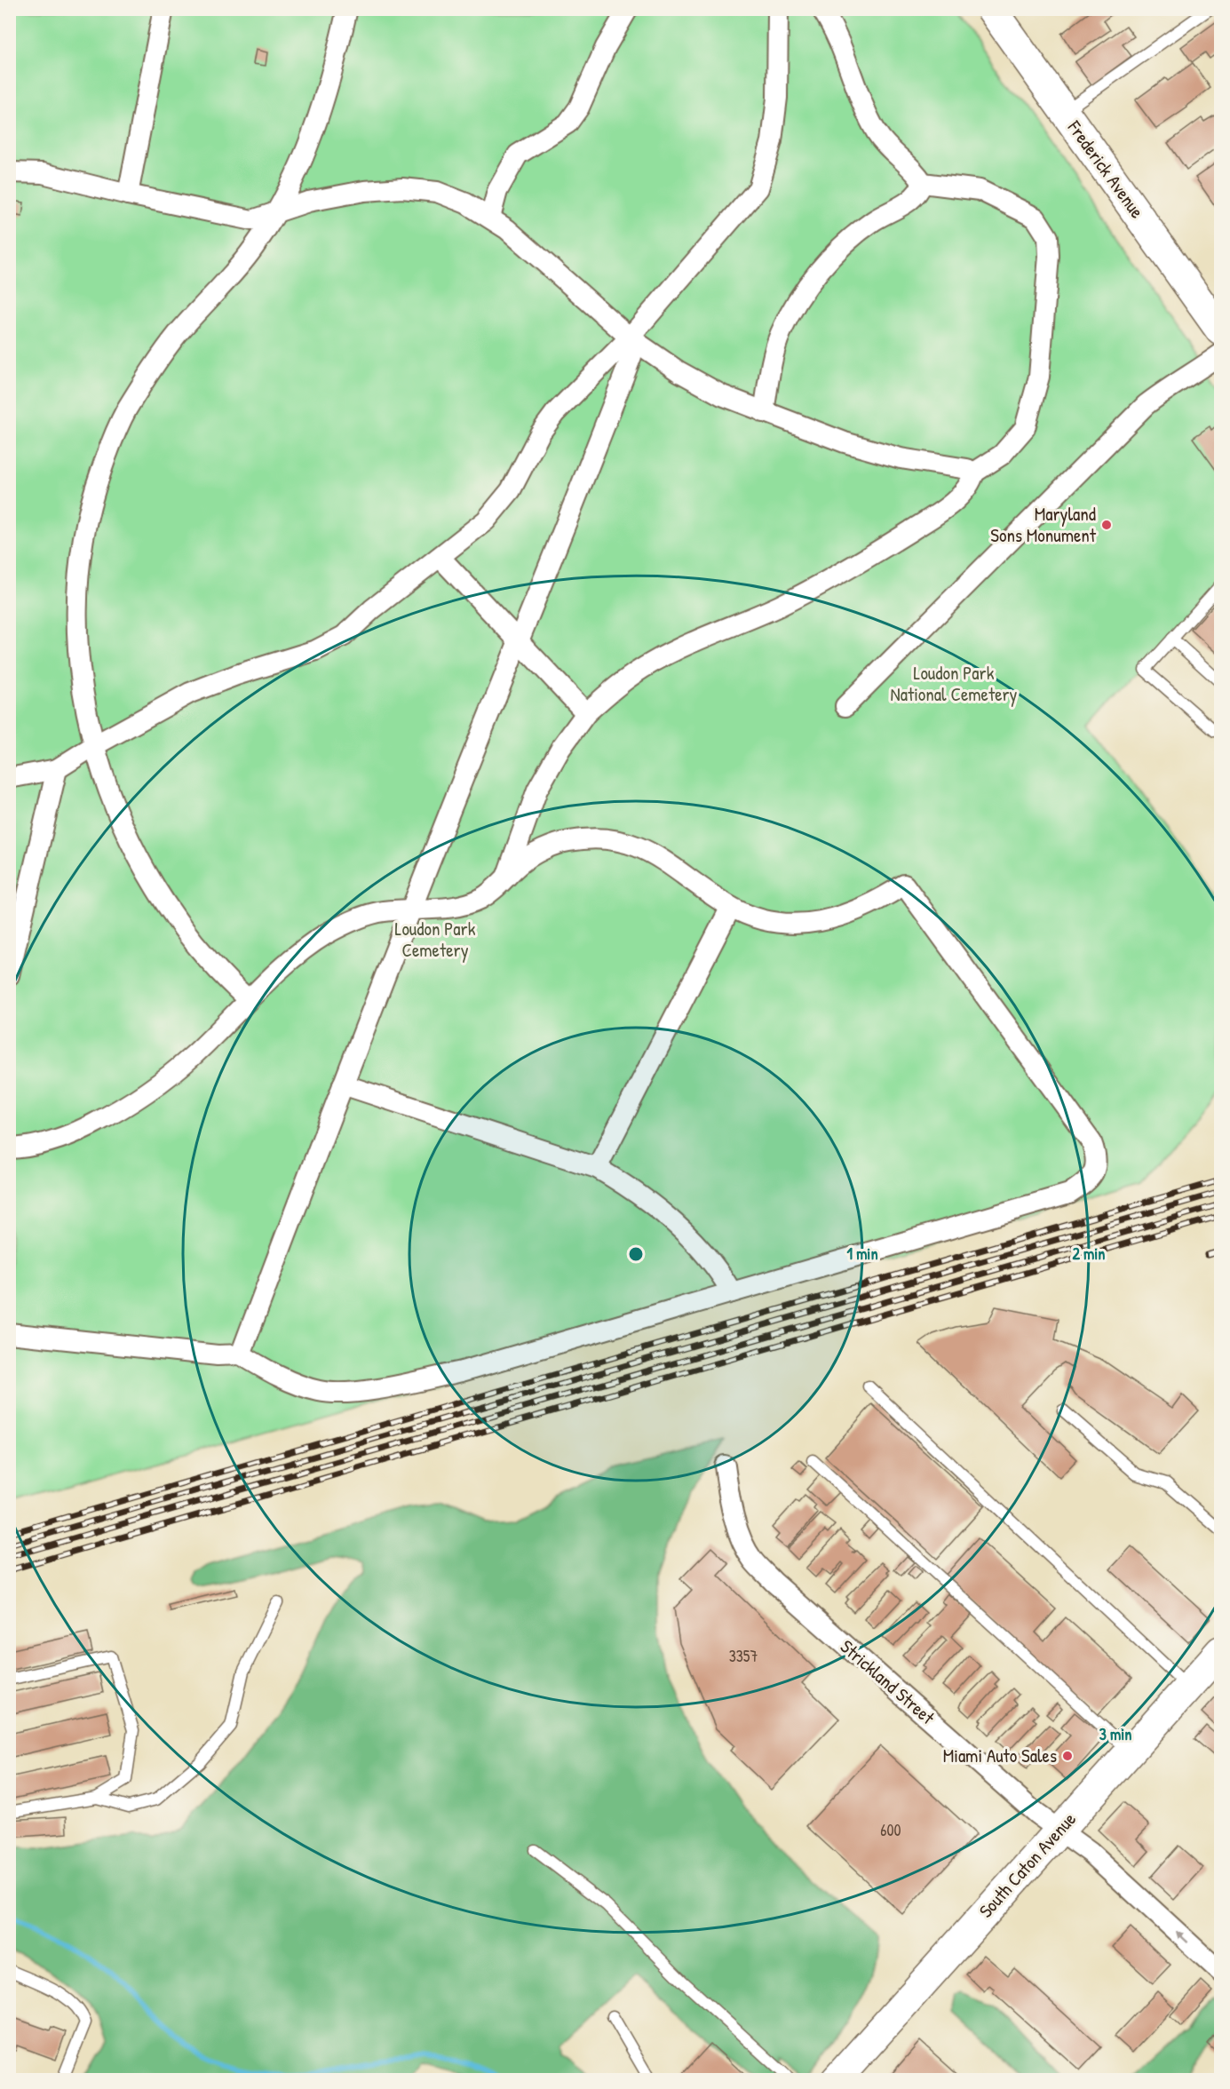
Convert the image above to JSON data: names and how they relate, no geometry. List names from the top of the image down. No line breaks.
{"streets":{"main road":["Frederick Avenue","South Caton Avenue"],"street":["Strickland Street"]},"crossings":[["Strickland Street","South Caton Avenue"]],"parks":["Loudon Park National Cemetery","Loudon Park Cemetery"],"places":["Maryland Sons Monument","Miami Auto Sales"],"house_numbers":["3357","600"],"rings":["1 min","2 min","3 min"]}
